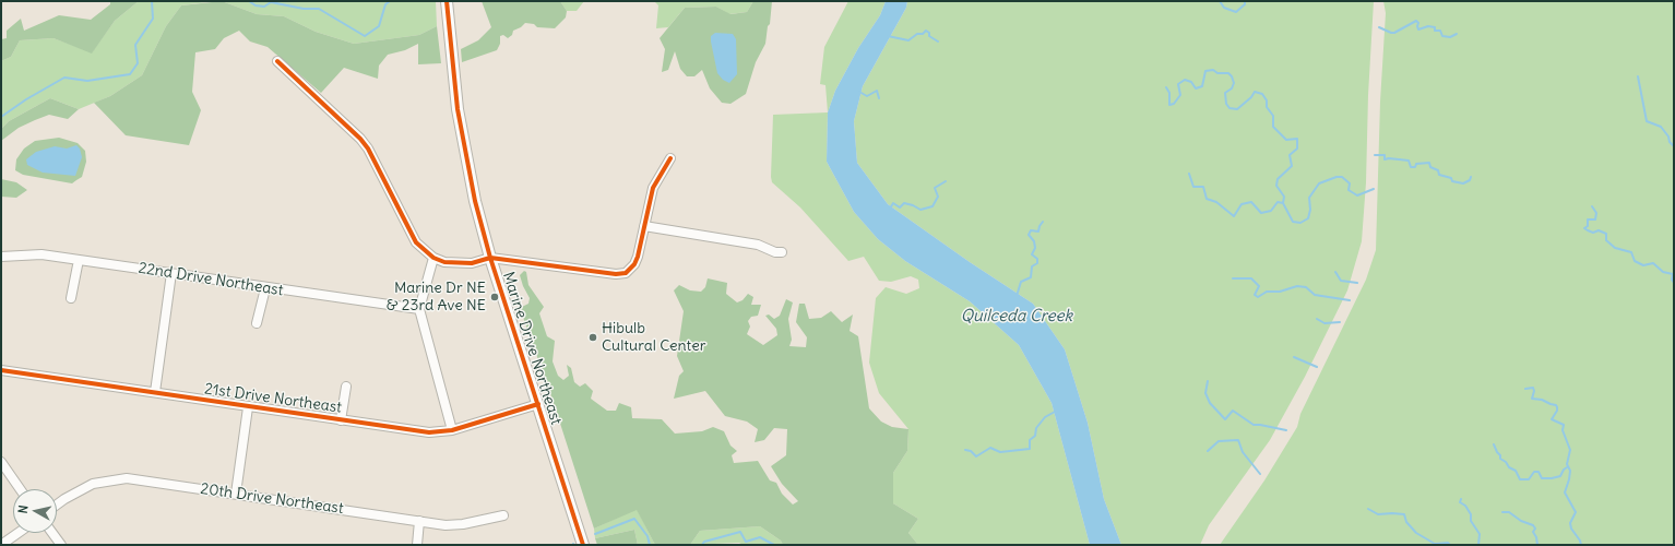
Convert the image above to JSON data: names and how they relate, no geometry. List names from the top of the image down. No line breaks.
{"streets":{"main road":["Marine Drive Northeast"],"street":["22nd Drive Northeast","21st Drive Northeast","20th Drive Northeast"]},"crossings":[["Marine Drive Northeast","21st Drive Northeast"]],"water":["Quilceda Creek"],"places":["Marine Dr NE & 23rd Ave NE","Hibulb Cultural Center"],"north":"left"}
